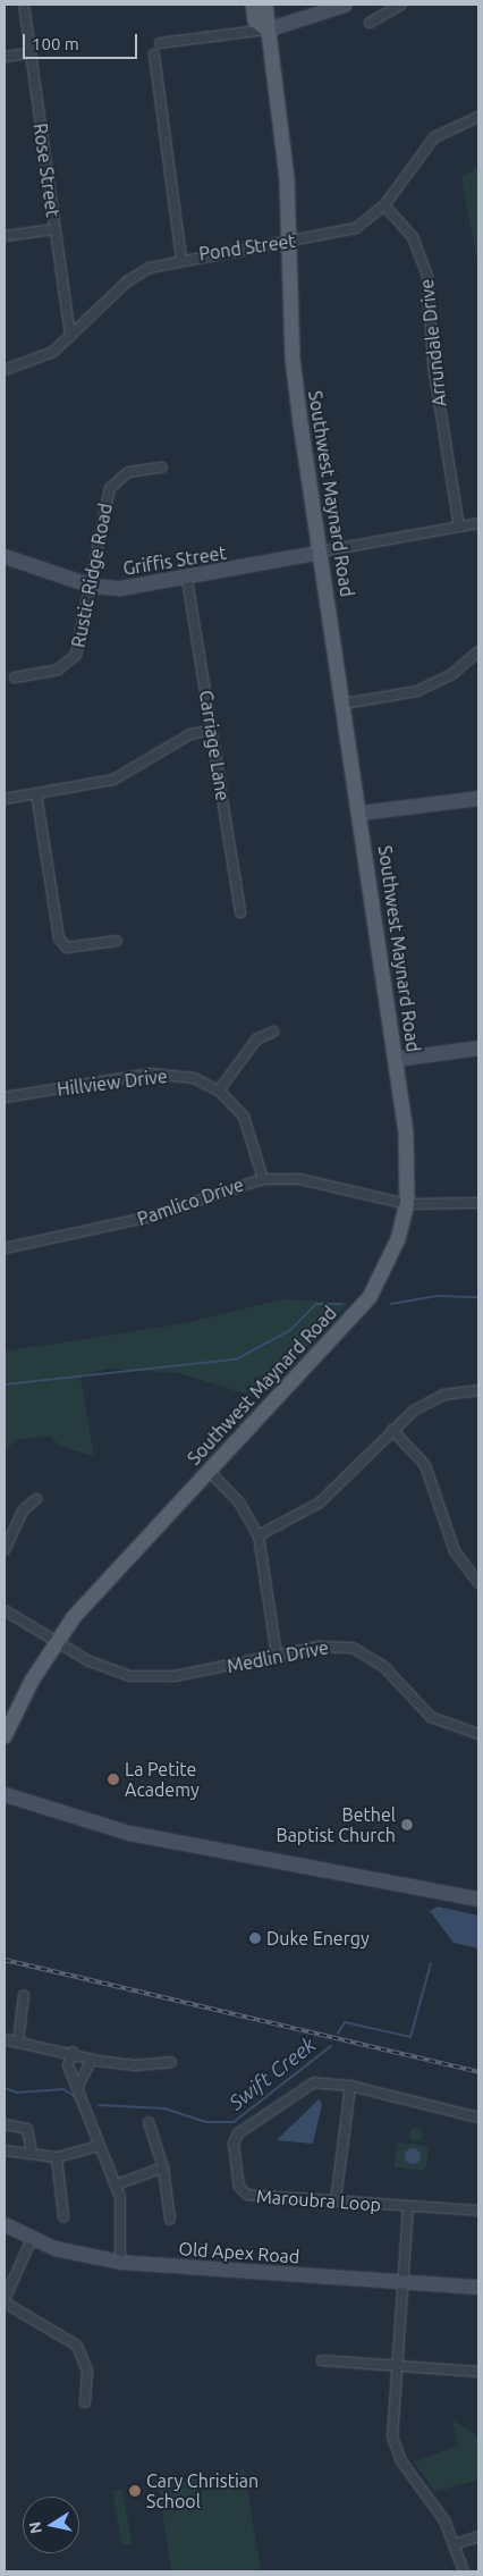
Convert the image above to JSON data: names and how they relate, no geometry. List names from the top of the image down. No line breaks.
{"streets":{"main road":["Southwest Maynard Road"],"street":["Rose Street","Pond Street","Arrundale Drive","Griffis Street","Rustic Ridge Road","Carriage Lane","Hillview Drive","Pamlico Drive","Medlin Drive","Maroubra Loop","Old Apex Road"]},"crossings":[["Rose Street","Pond Street"],["Pond Street","Arrundale Drive"],["Pond Street","Southwest Maynard Road"],["Southwest Maynard Road","Griffis Street"],["Southwest Maynard Road","Pamlico Drive"],["Southwest Maynard Road","Medlin Drive"],["Griffis Street","Rustic Ridge Road"],["Griffis Street","Carriage Lane"]],"water":["Swift Creek"],"places":["La Petite Academy","Bethel Baptist Church","Duke Energy","Cary Christian School"],"scale_bar":"100 m","north":"left"}
